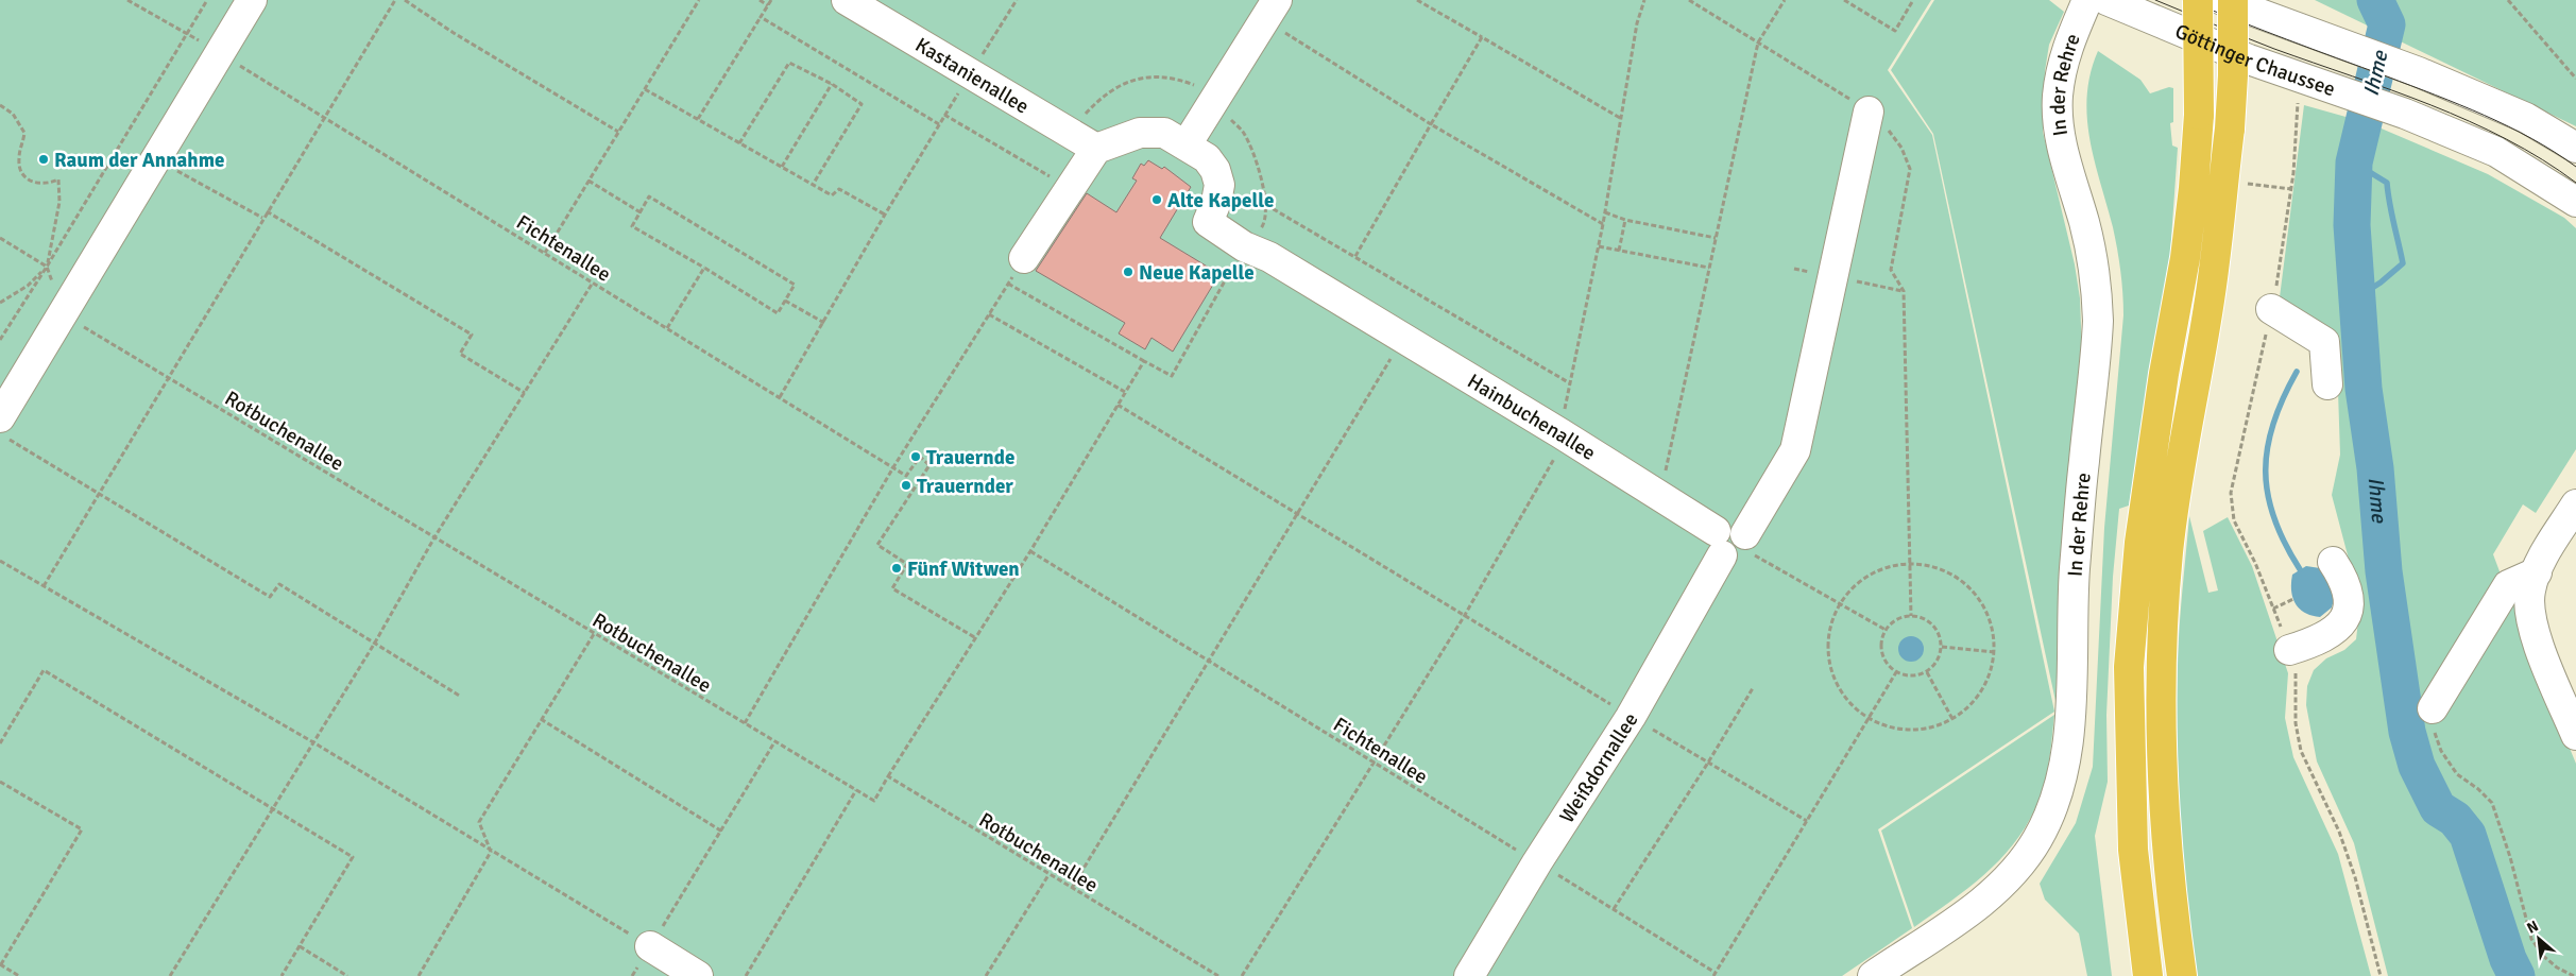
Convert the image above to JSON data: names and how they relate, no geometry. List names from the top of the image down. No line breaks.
{"streets":{"street":["Göttinger Chaussee","Kastanienallee","In der Rehre","Hainbuchenallee","Weißdornallee"],"path":["Fichtenallee","Rotbuchenallee"]},"crossings":[["Fichtenallee","Weißdornallee"],["Hainbuchenallee","Weißdornallee"]],"water":["Ihme"],"places":["Raum der Annahme","Alte Kapelle","Neue Kapelle","Trauernde","Trauernder","Fünf Witwen"],"north":"top left"}
